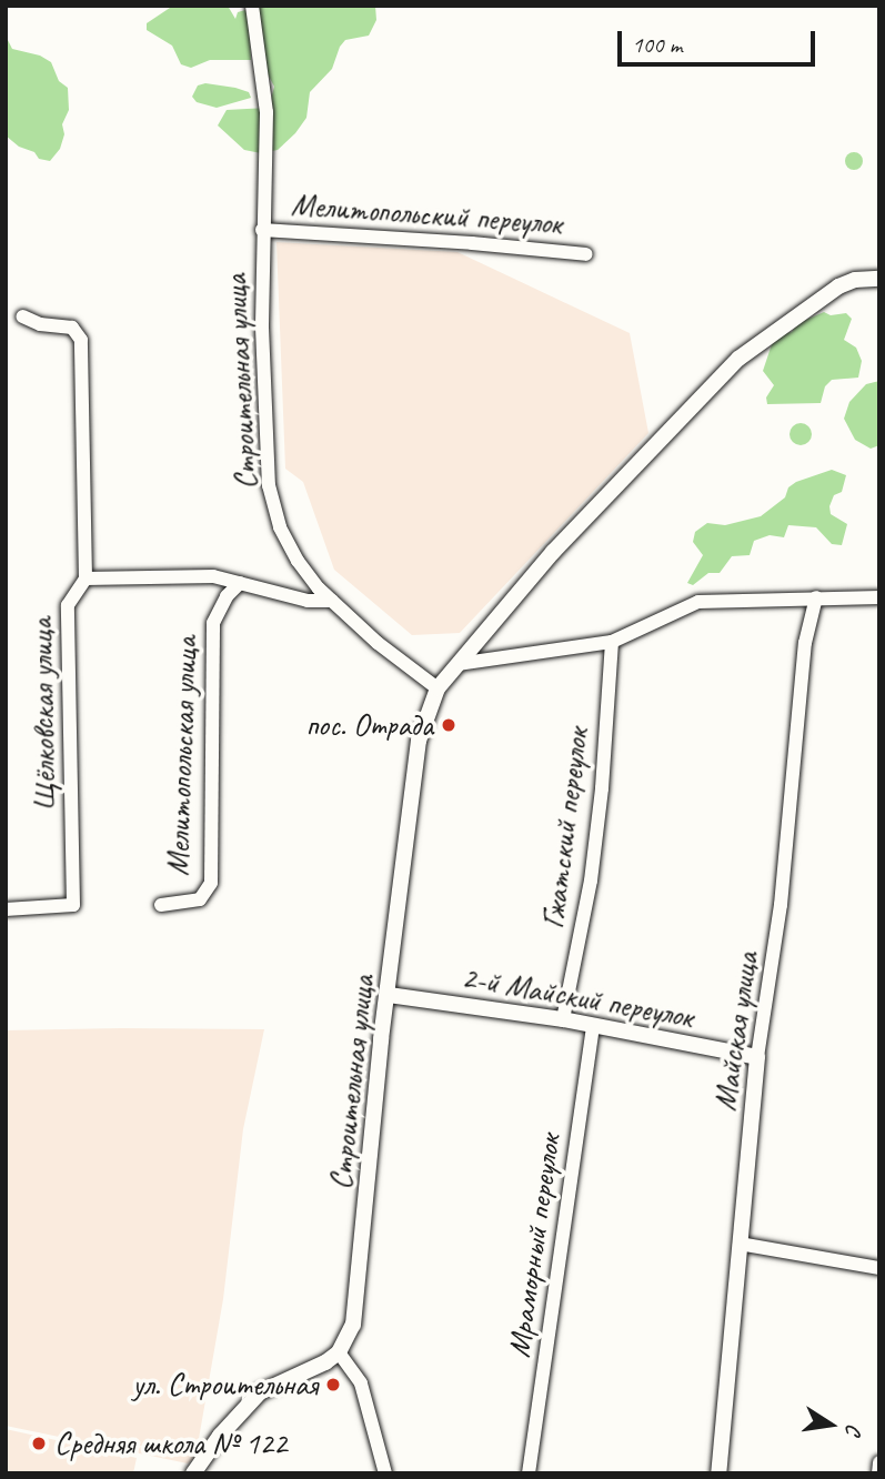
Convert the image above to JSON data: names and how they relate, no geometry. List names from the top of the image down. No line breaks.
{"streets":{"street":["Мелитопольский переулок","Строительная улица","Щёлковская улица","Мелитопольская улица","Гжатский переулок","2-й Майский переулок","Майская улица","Мраморный переулок"]},"crossings":[["Мелитопольский переулок","Строительная улица"],["Строительная улица","2-й Майский переулок"],["Гжатский переулок","2-й Майский переулок"],["2-й Майский переулок","Майская улица"],["2-й Майский переулок","Мраморный переулок"]],"places":["пос. Отрада","ул. Строительная","Средняя школа № 122"],"scale_bar":"100 m","north":"right"}
